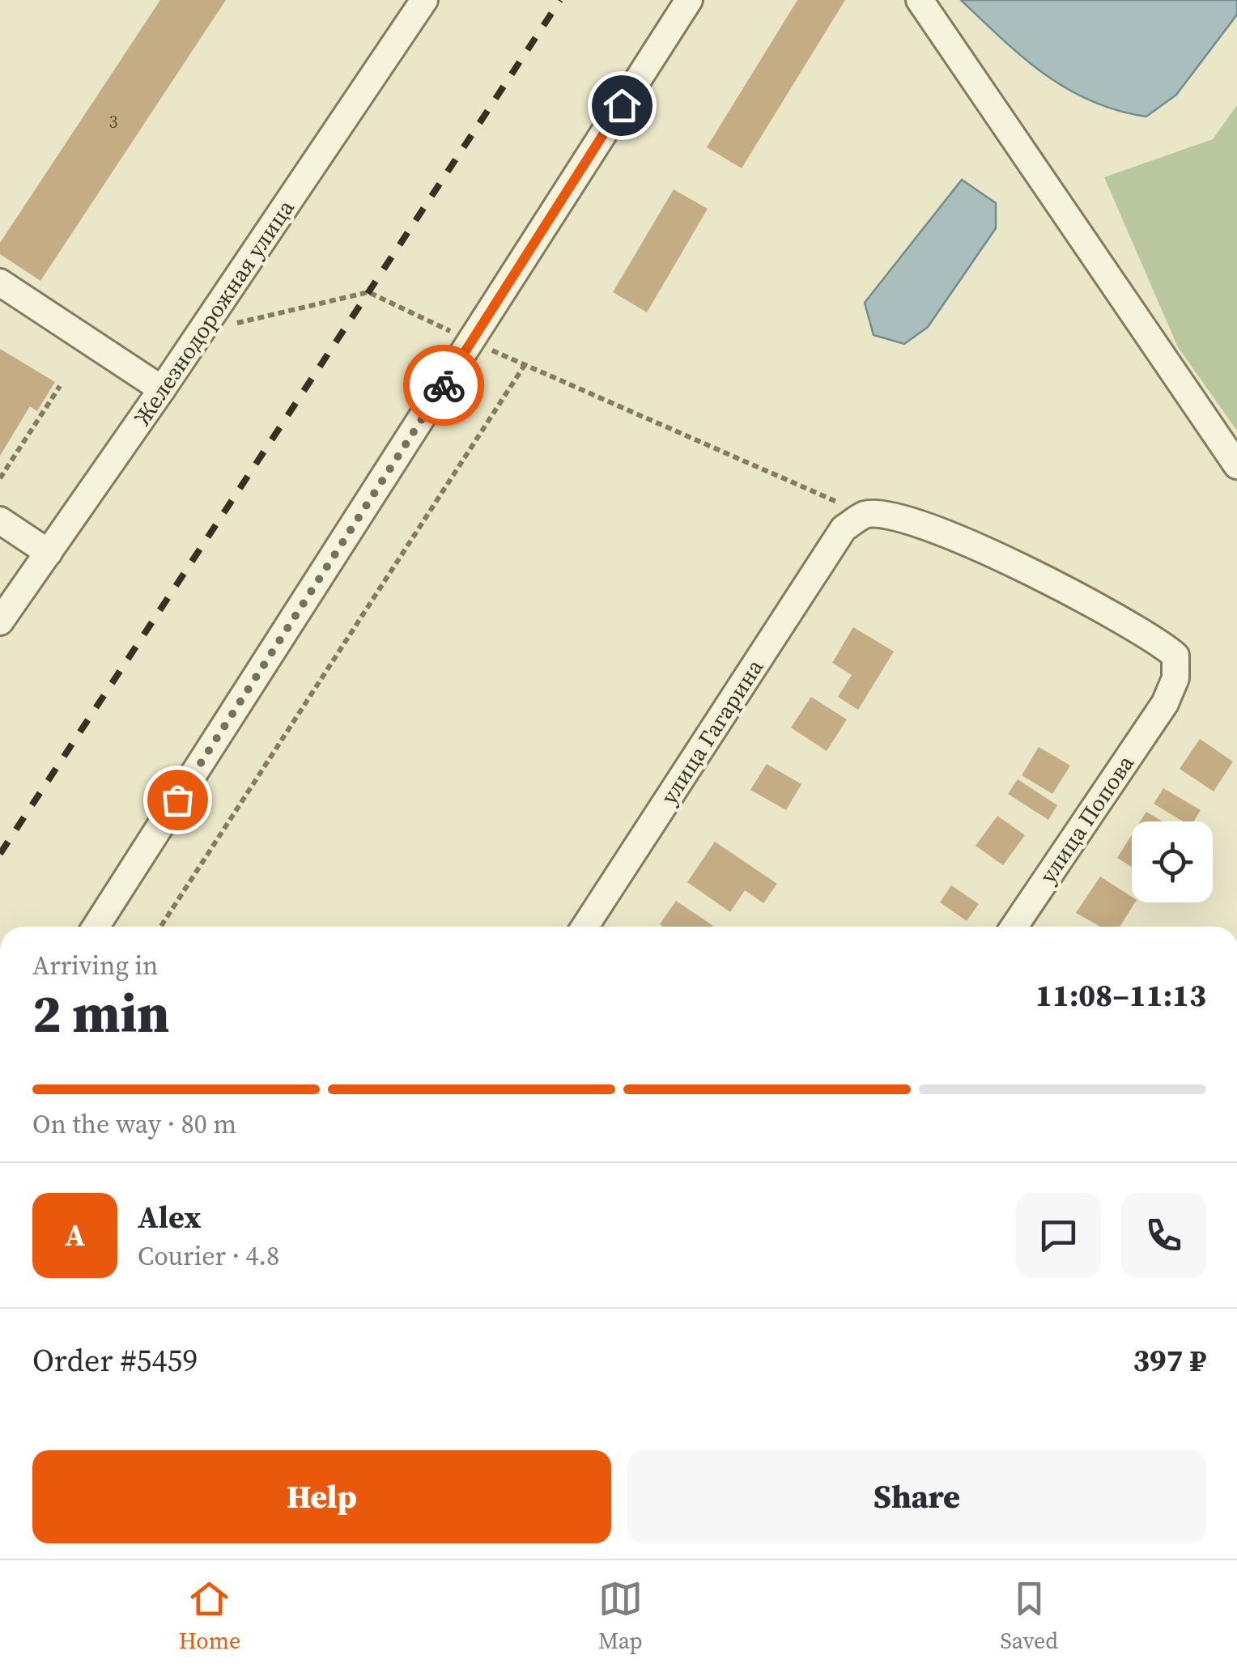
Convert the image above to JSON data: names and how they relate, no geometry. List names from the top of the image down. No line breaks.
{"streets":{"street":["Железнодорожная улица","улица Гагарина","улица Попова"]},"crossings":[["улица Гагарина","улица Попова"]],"house_numbers":["3"],"page":{"heading":["2 min","Arriving in","11:08–11:13"],"panel":["Alex","Courier · 4.8","Order #5459","397 ₽"],"bar":"On the way · 80 m","round":"A","buttons":["Help","Share"],"tabs":["Home","Map","Saved"]}}
